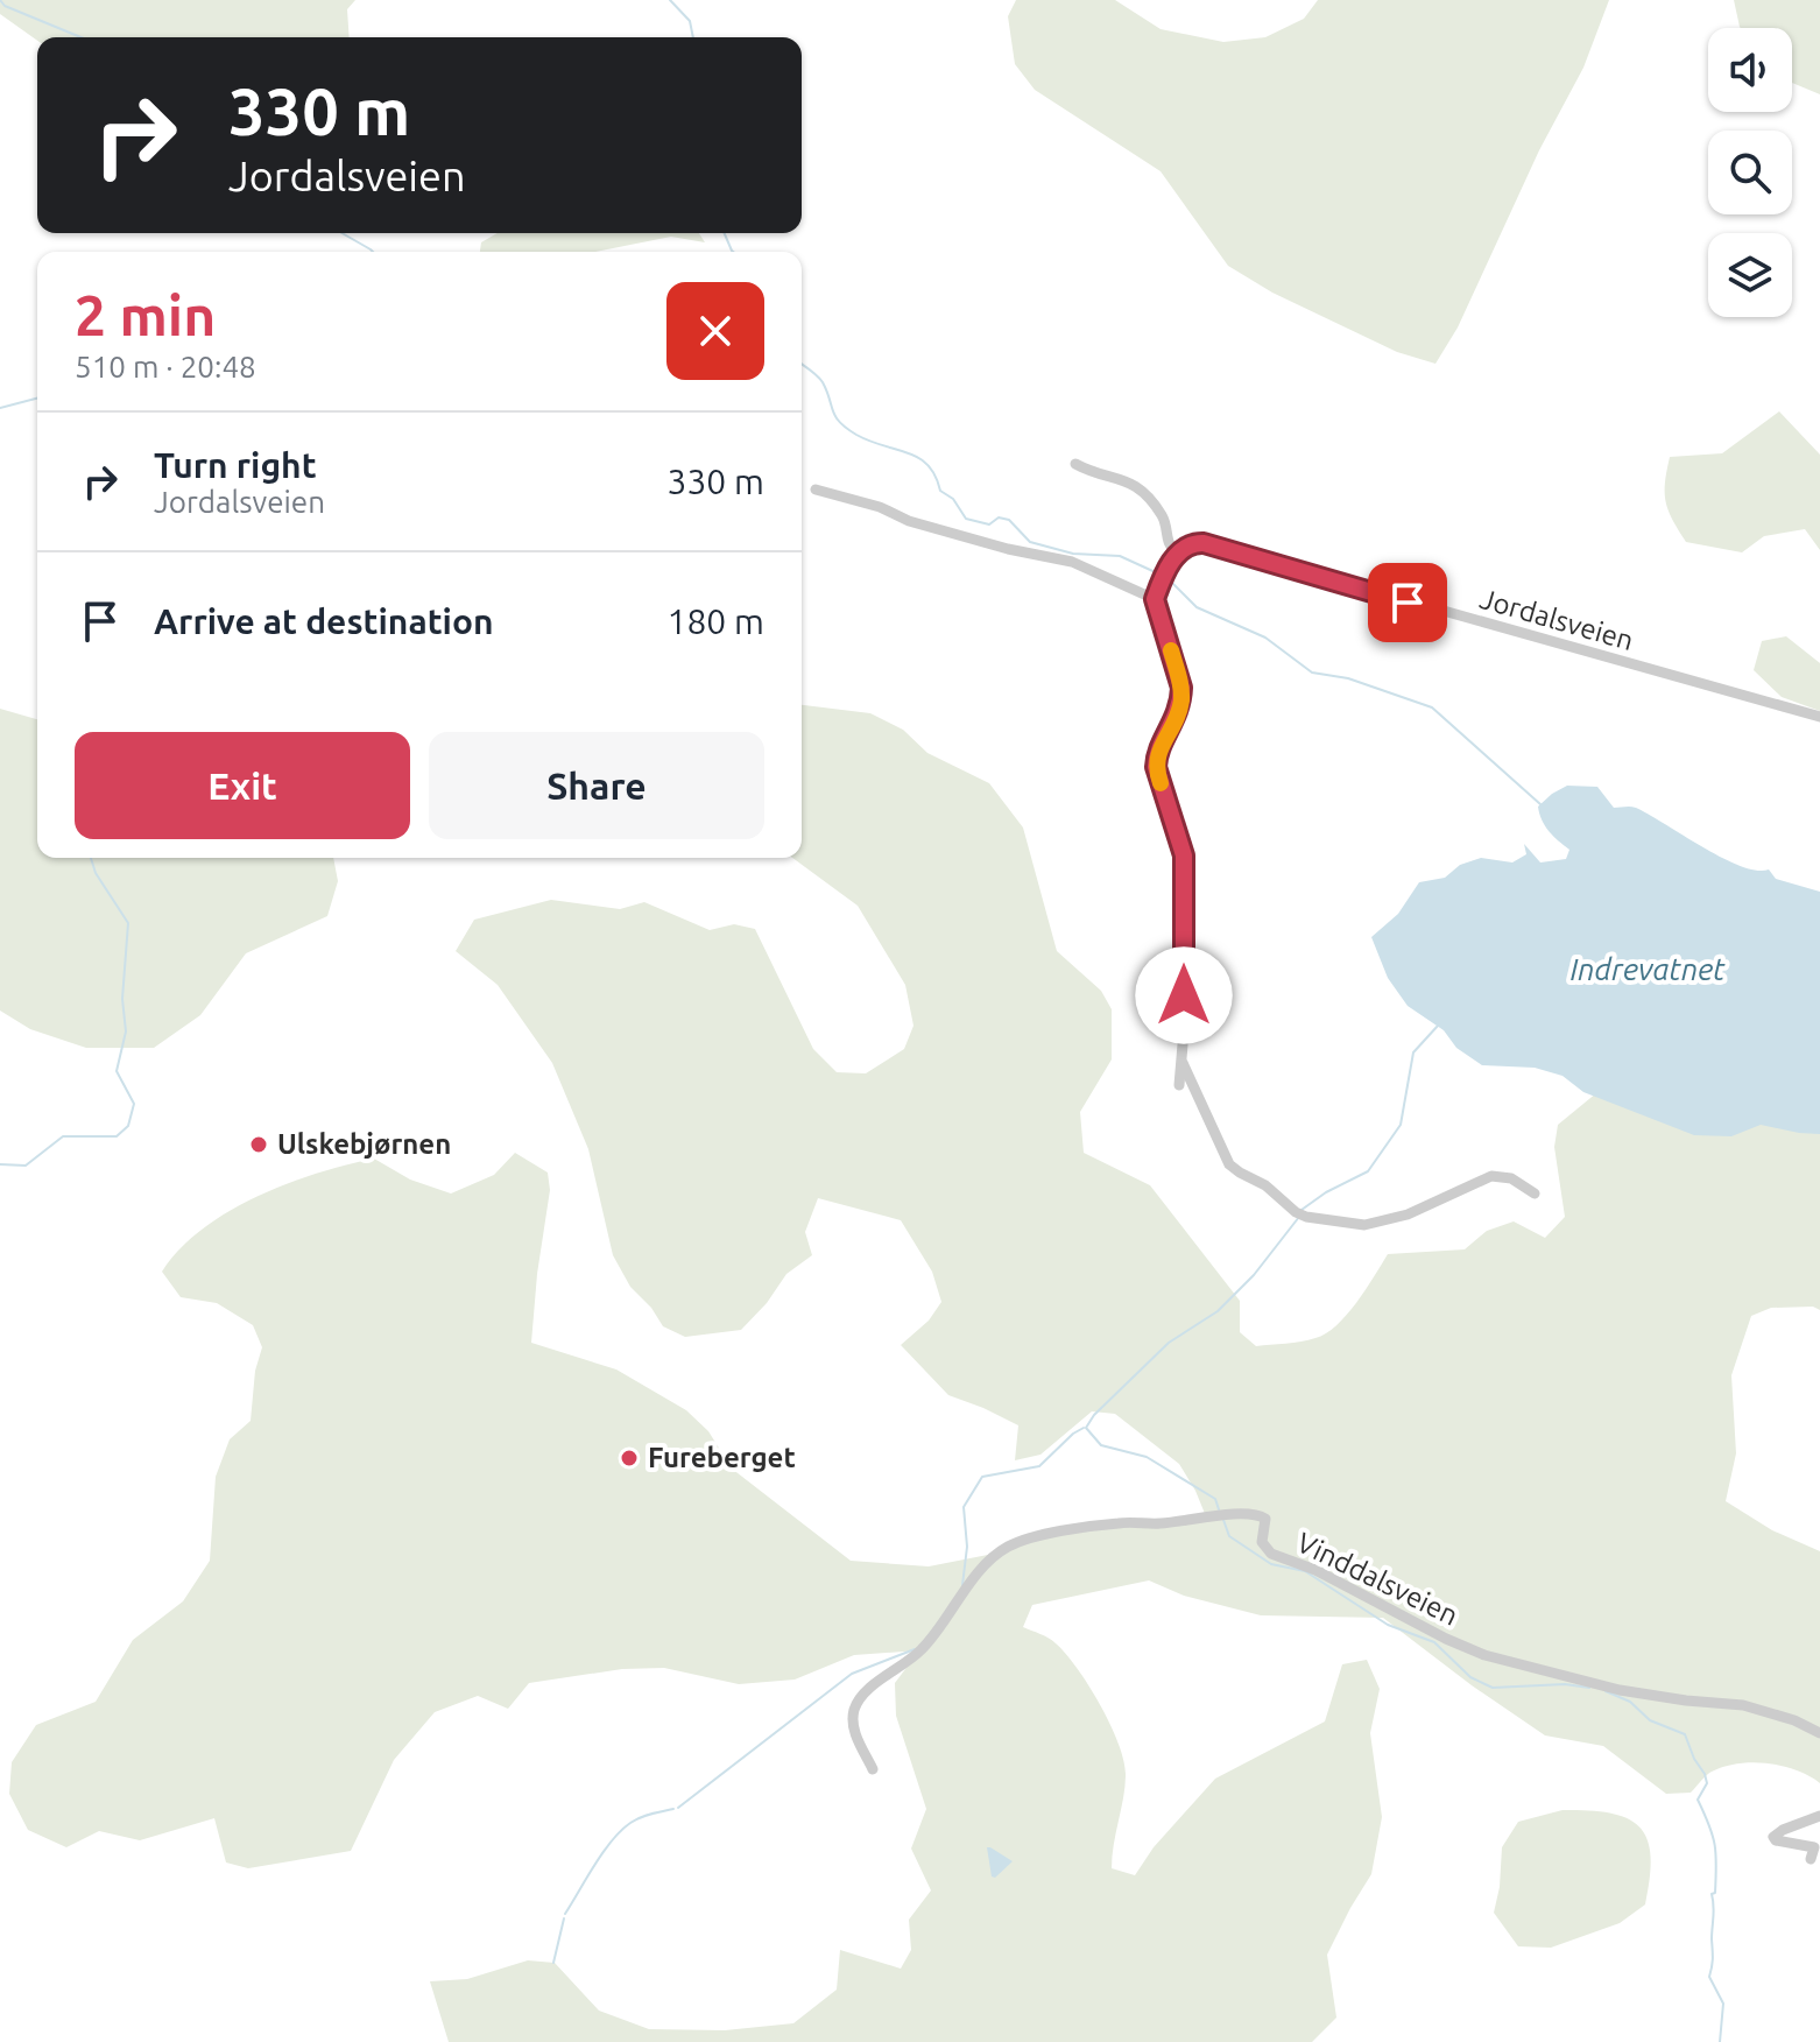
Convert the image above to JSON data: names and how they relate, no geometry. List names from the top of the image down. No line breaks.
{"streets":{"street":["Jordalsveien","Vinddalsveien"]},"water":["Indrevatnet"],"places":["Ulskebjørnen","Fureberget"],"page":{"turn":["330 m","Jordalsveien"],"heading":["2 min","510 m · 20:48"],"list":[{"name":"Turn right","note":"Jordalsveien","value":"330 m"},{"name":"Arrive at destination","value":"180 m"}],"buttons":["Exit","Share"]}}
